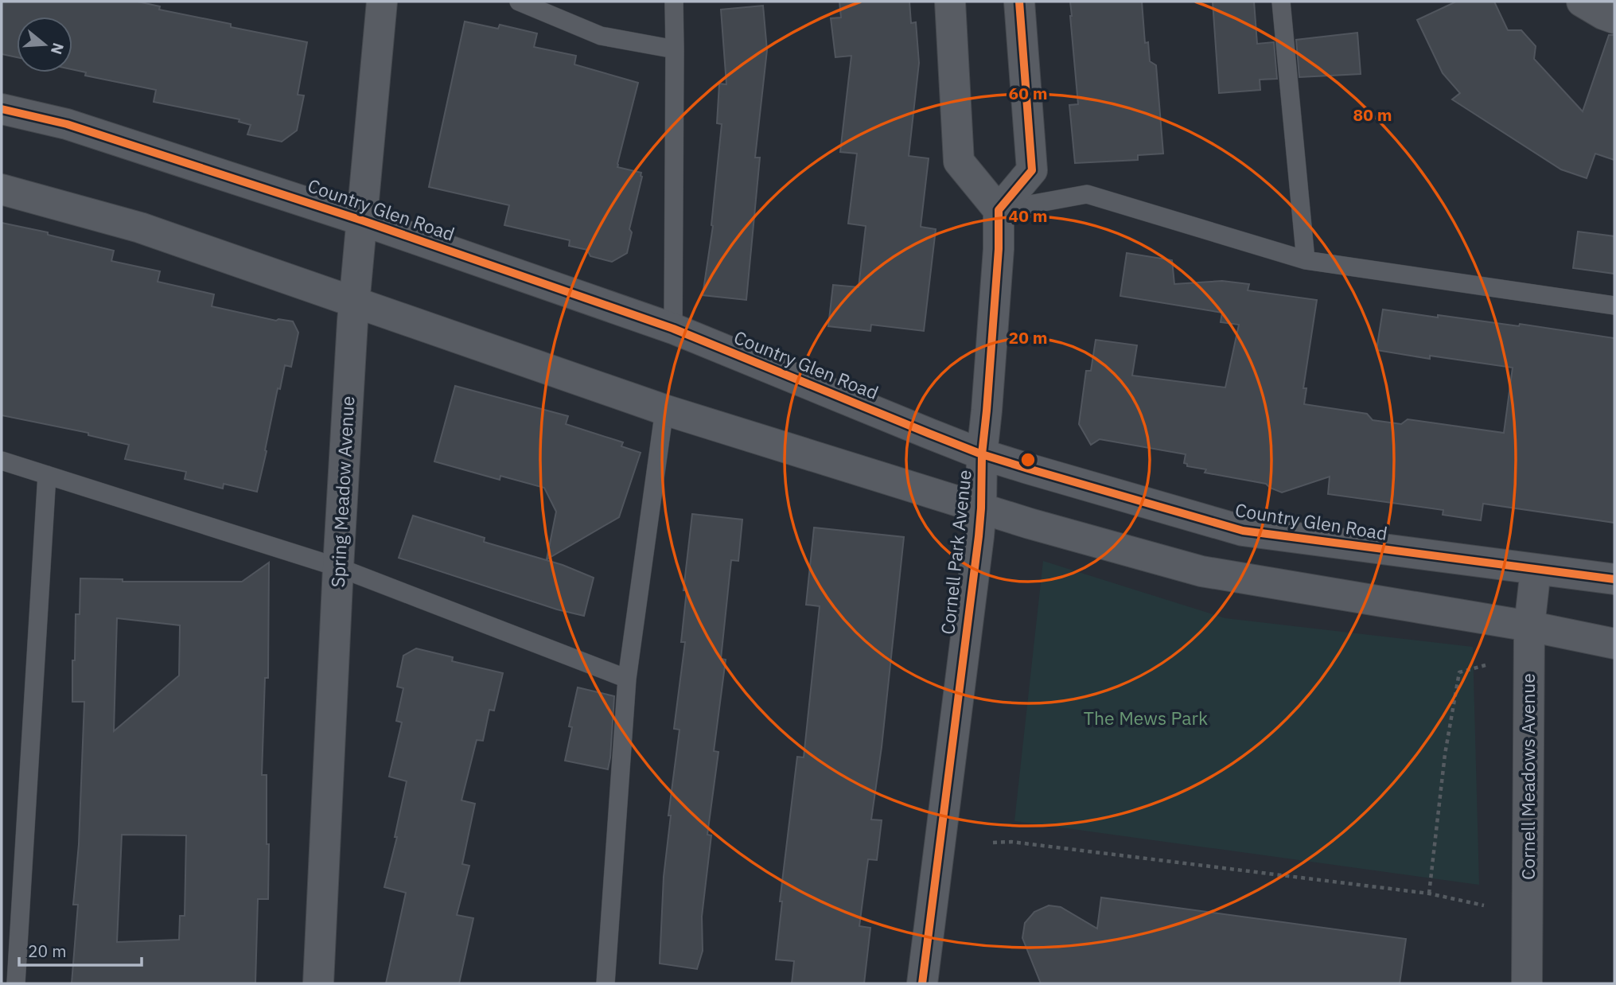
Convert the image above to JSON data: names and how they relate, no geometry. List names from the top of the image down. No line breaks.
{"streets":{"street":["Country Glen Road","Spring Meadow Avenue","Cornell Park Avenue","Cornell Meadows Avenue"]},"crossings":[["Country Glen Road","Spring Meadow Avenue"],["Country Glen Road","Cornell Park Avenue"],["Country Glen Road","Cornell Meadows Avenue"]],"parks":["The Mews Park"],"scale_bar":"20 m","north":"right","rings":["60 m","80 m","40 m","20 m"]}
